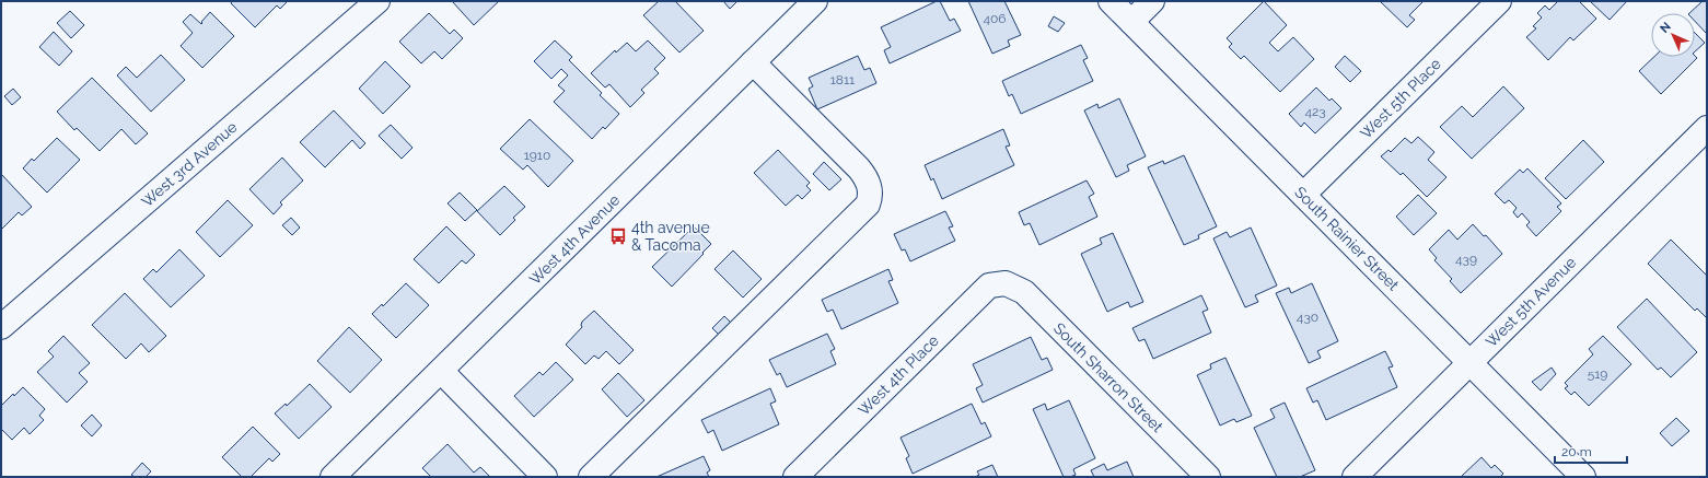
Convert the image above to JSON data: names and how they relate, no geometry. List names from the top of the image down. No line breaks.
{"streets":{"street":["West 5th Place","West 3rd Avenue","South Rainier Street","West 4th Avenue","West 5th Avenue","West 4th Place","South Sharron Street"]},"crossings":[["West 5th Place","South Rainier Street"],["South Rainier Street","West 5th Avenue"],["West 4th Place","South Sharron Street"]],"places":{"bus stop":["4th avenue & Tacoma"]},"house_numbers":["406","1811","423","1910","439","430","519"],"scale_bar":"20 m","north":"top left"}
